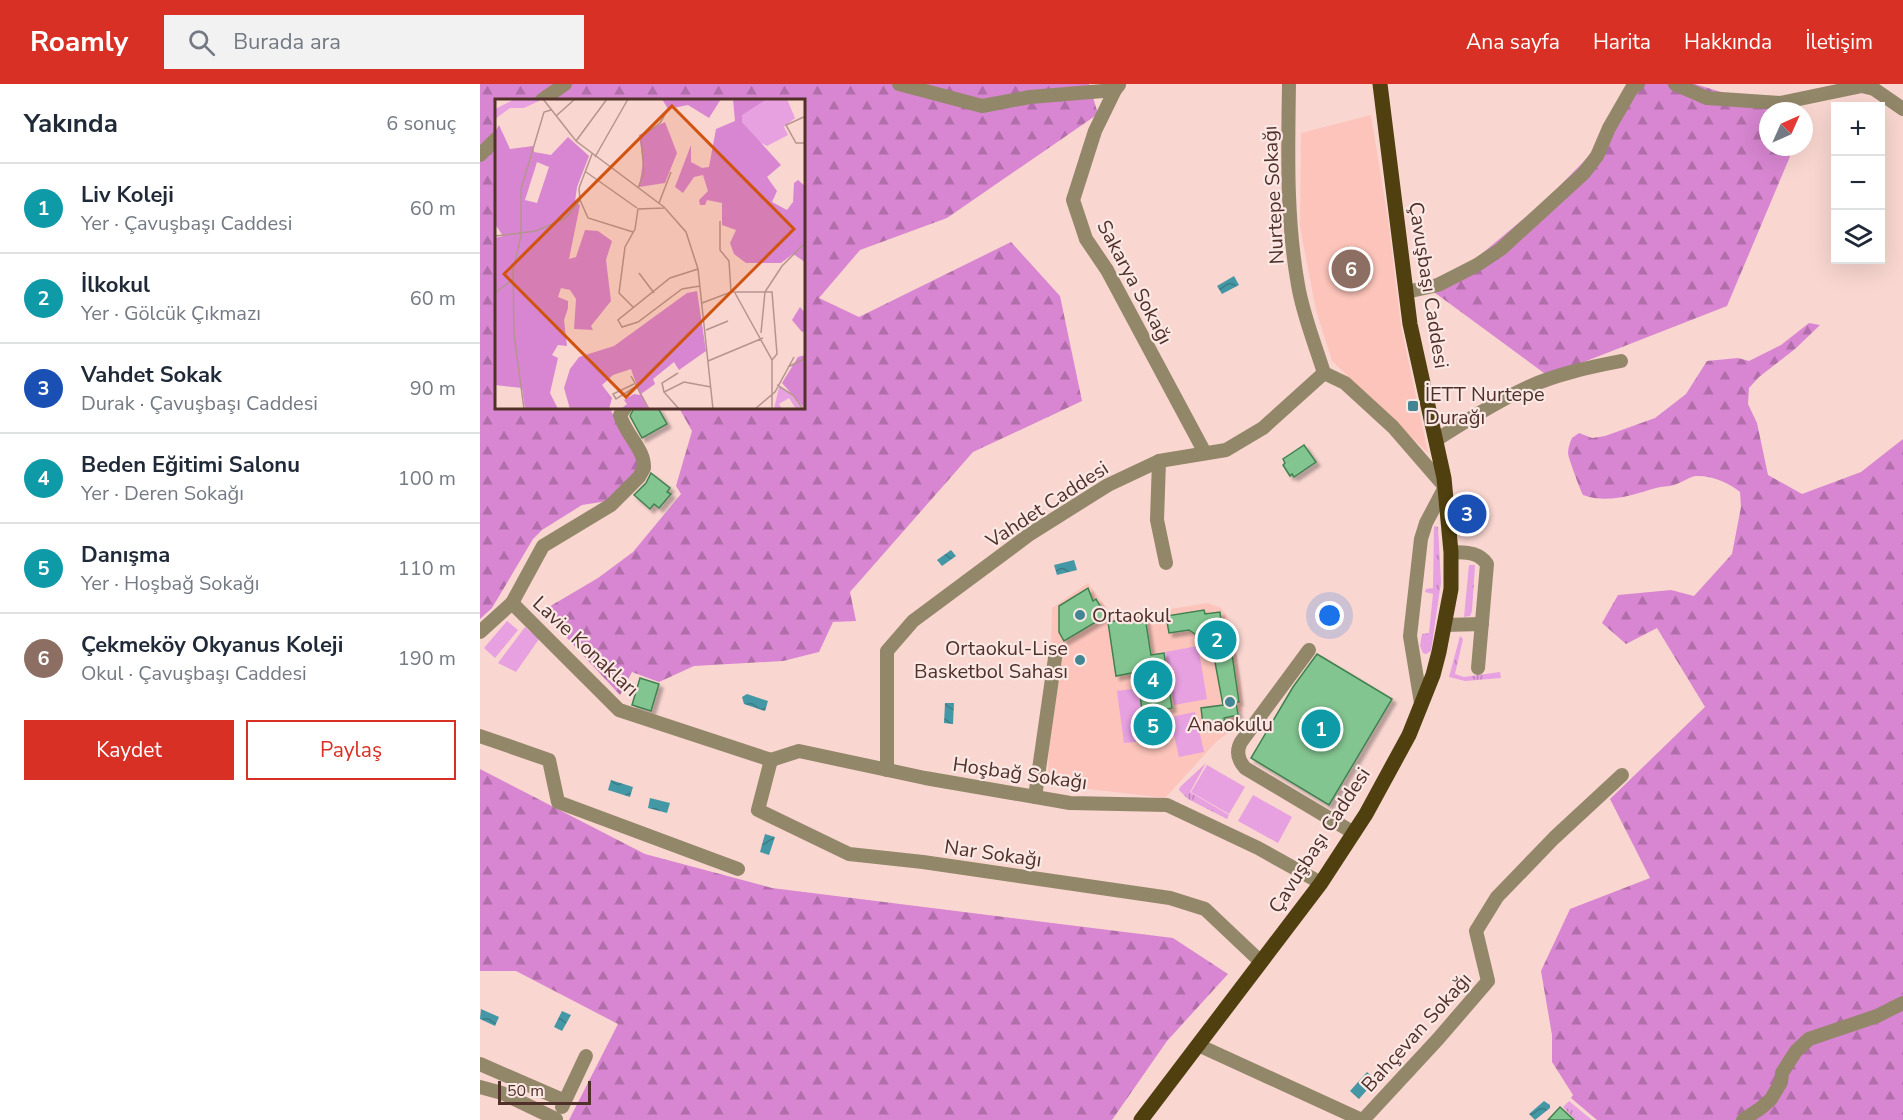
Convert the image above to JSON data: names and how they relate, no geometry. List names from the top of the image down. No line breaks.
{"streets":{"main road":["Çavuşbaşı Caddesi"],"street":["Nurtepe Sokağı","Sakarya Sokağı","Vahdet Caddesi","Lavie Konakları","Hoşbağ Sokağı","Nar Sokağı","Bahçevan Sokağı"]},"crossings":[["Nurtepe Sokağı","Vahdet Caddesi"],["Sakarya Sokağı","Vahdet Caddesi"],["Çavuşbaşı Caddesi","Hoşbağ Sokağı"],["Çavuşbaşı Caddesi","Nar Sokağı"],["Vahdet Caddesi","Hoşbağ Sokağı"],["Lavie Konakları","Hoşbağ Sokağı"],["Lavie Konakları","Nar Sokağı"],["Hoşbağ Sokağı","Nar Sokağı"]],"places":{"transit":["İETT Nurtepe Durağı"],"other":["Ortaokul","Ortaokul-Lise Basketbol Sahası","Anaokulu"]},"scale_bar":"50 m","north":"top right","page":{"header":"Roamly","search":"Burada ara","nav":["Ana sayfa","Harita","Hakkında","İletişim"],"heading":["Yakında","6 sonuç"],"map_buttons":["+","−"],"list":[{"mark":"1","name":"Liv Koleji","note":"Yer · Çavuşbaşı Caddesi","value":"60 m"},{"mark":"2","name":"İlkokul","note":"Yer · Gölcük Çıkmazı","value":"60 m"},{"mark":"3","name":"Vahdet Sokak","note":"Durak · Çavuşbaşı Caddesi","value":"90 m"},{"mark":"4","name":"Beden Eğitimi Salonu","note":"Yer · Deren Sokağı","value":"100 m"},{"mark":"5","name":"Danışma","note":"Yer · Hoşbağ Sokağı","value":"110 m"},{"mark":"6","name":"Çekmeköy Okyanus Koleji","note":"Okul · Çavuşbaşı Caddesi","value":"190 m"}],"pins":["6","3","2","4","5","1"],"buttons":["Kaydet","Paylaş"],"scale":"50 m"}}
